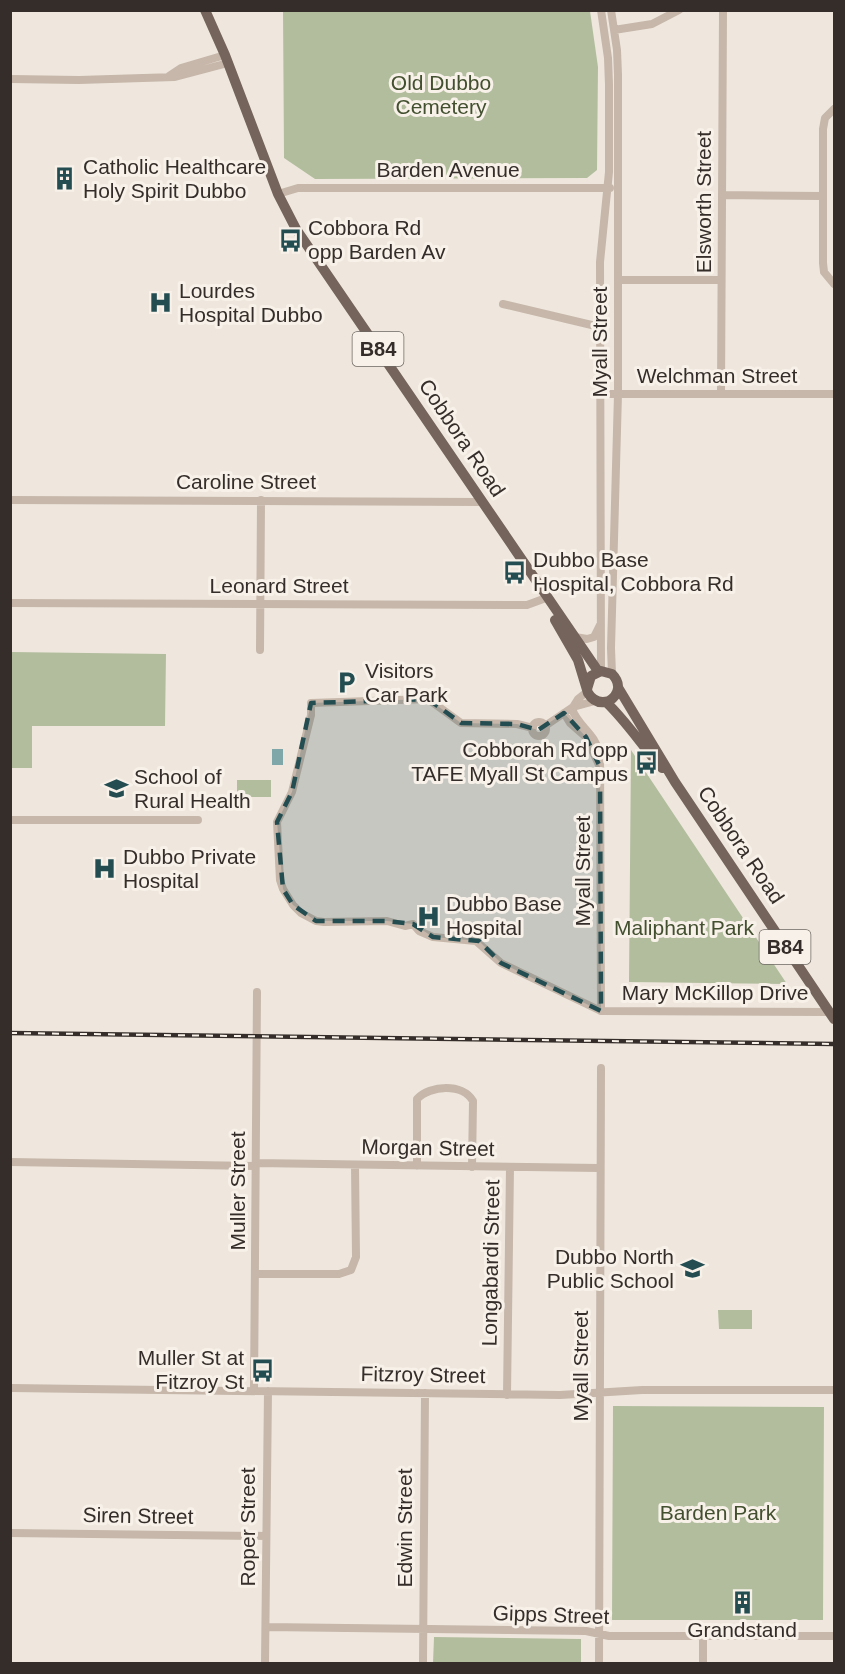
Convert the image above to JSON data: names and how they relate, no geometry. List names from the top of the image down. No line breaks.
{"streets":{"main road":["B84","Cobbora Road"],"street":["Barden Avenue","Elsworth Street","Myall Street","Welchman Street","Caroline Street","Leonard Street","Mary McKillop Drive","Morgan Street","Muller Street","Longabardi Street","Fitzroy Street","Siren Street","Roper Street","Edwin Street","Gipps Street"]},"crossings":[["Barden Avenue","Myall Street"],["Barden Avenue","Cobbora Road"],["Elsworth Street","Welchman Street"],["Myall Street","B84"],["Myall Street","Welchman Street"],["Myall Street","Cobbora Road"],["Myall Street","Mary McKillop Drive"],["Myall Street","Morgan Street"],["Myall Street","Fitzroy Street"],["Myall Street","Gipps Street"],["B84","Cobbora Road"],["Cobbora Road","Caroline Street"],["Cobbora Road","Leonard Street"],["Cobbora Road","Mary McKillop Drive"],["Morgan Street","Muller Street"],["Morgan Street","Longabardi Street"],["Muller Street","Fitzroy Street"],["Longabardi Street","Fitzroy Street"],["Fitzroy Street","Roper Street"],["Fitzroy Street","Edwin Street"],["Siren Street","Roper Street"],["Roper Street","Gipps Street"],["Edwin Street","Gipps Street"]],"parks":["Old Dubbo Cemetery","Maliphant Park","Barden Park"],"places":{"building":["Catholic Healthcare Holy Spirit Dubbo","Grandstand"],"bus stop":["Cobbora Rd opp Barden Av","Dubbo Base Hospital, Cobbora Rd","Cobborah Rd opp TAFE Myall St Campus","Muller St at Fitzroy St"],"hospital":["Lourdes Hospital Dubbo","Dubbo Private Hospital","Dubbo Base Hospital"],"parking":["Visitors Car Park"],"school or university":["School of Rural Health","Dubbo North Public School"]}}
